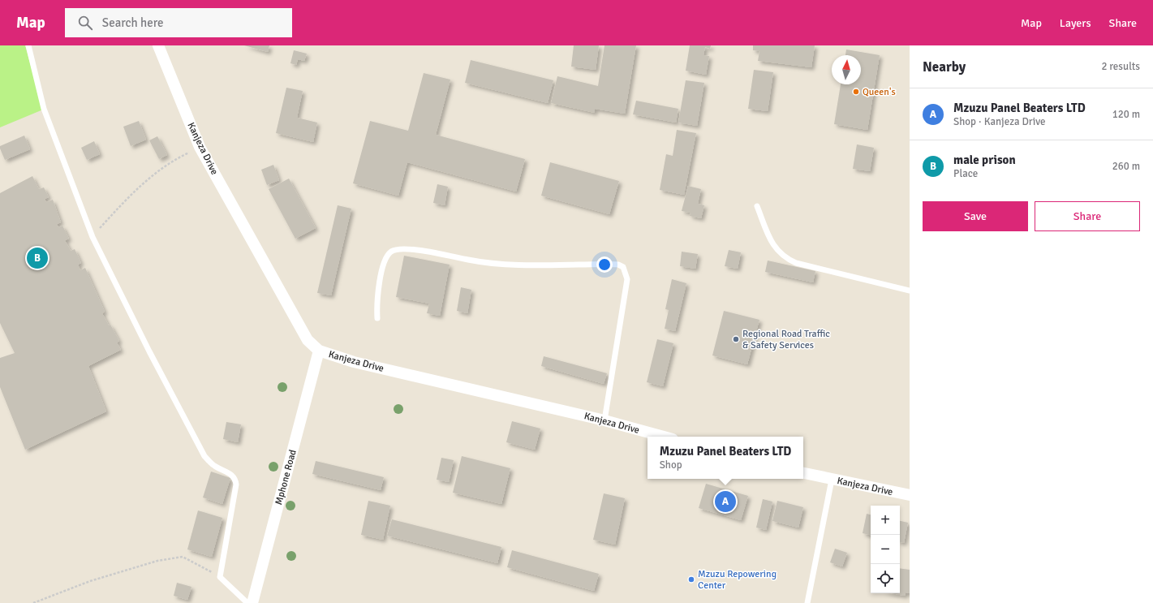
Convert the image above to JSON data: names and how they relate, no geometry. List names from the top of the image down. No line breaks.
{"streets":{"street":["Kanjeza Drive","Mphone Road"]},"crossings":[["Kanjeza Drive","Mphone Road"]],"places":["Queen's","Regional Road Traffic & Safety Services","Mzuzu Repowering Center"],"north":"top","page":{"header":"Map","search":"Search here","nav":["Map","Layers","Share"],"heading":["Nearby","2 results"],"list":[{"mark":"A","name":"Mzuzu Panel Beaters LTD","note":"Shop · Kanjeza Drive","value":"120 m"},{"mark":"B","name":"male prison","note":"Place","value":"260 m"}],"buttons":["Save","Share"],"pins":["B","A"],"popup":["Mzuzu Panel Beaters LTD","Shop"],"map_buttons":["+","−"]}}
